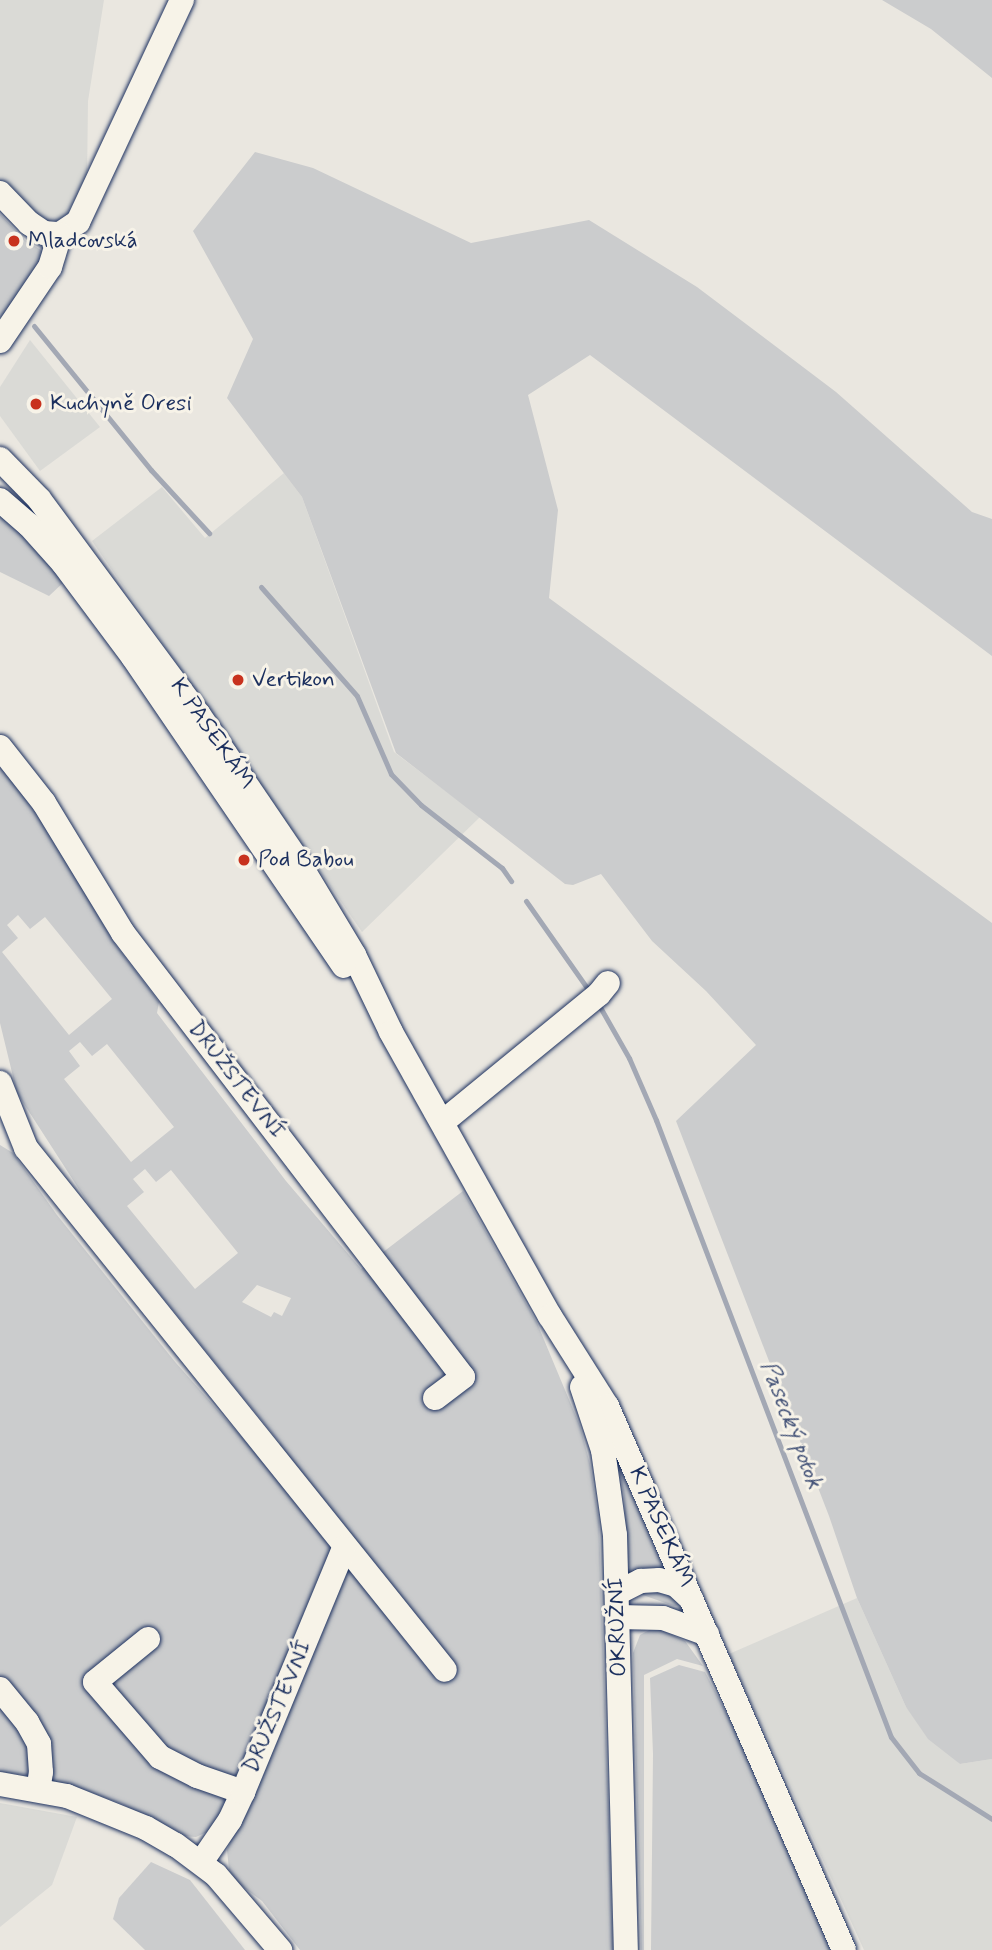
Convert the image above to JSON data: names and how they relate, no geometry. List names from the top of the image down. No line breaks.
{"streets":{"street":["K PASEKÁM","DRUŽSTEVNÍ","OKRUŽNÍ"]},"crossings":[["K PASEKÁM","OKRUŽNÍ"]],"water":["Pasecký potok"],"places":["Mladcovská","Kuchyně Oresi","Vertikon","Pod Babou"]}
